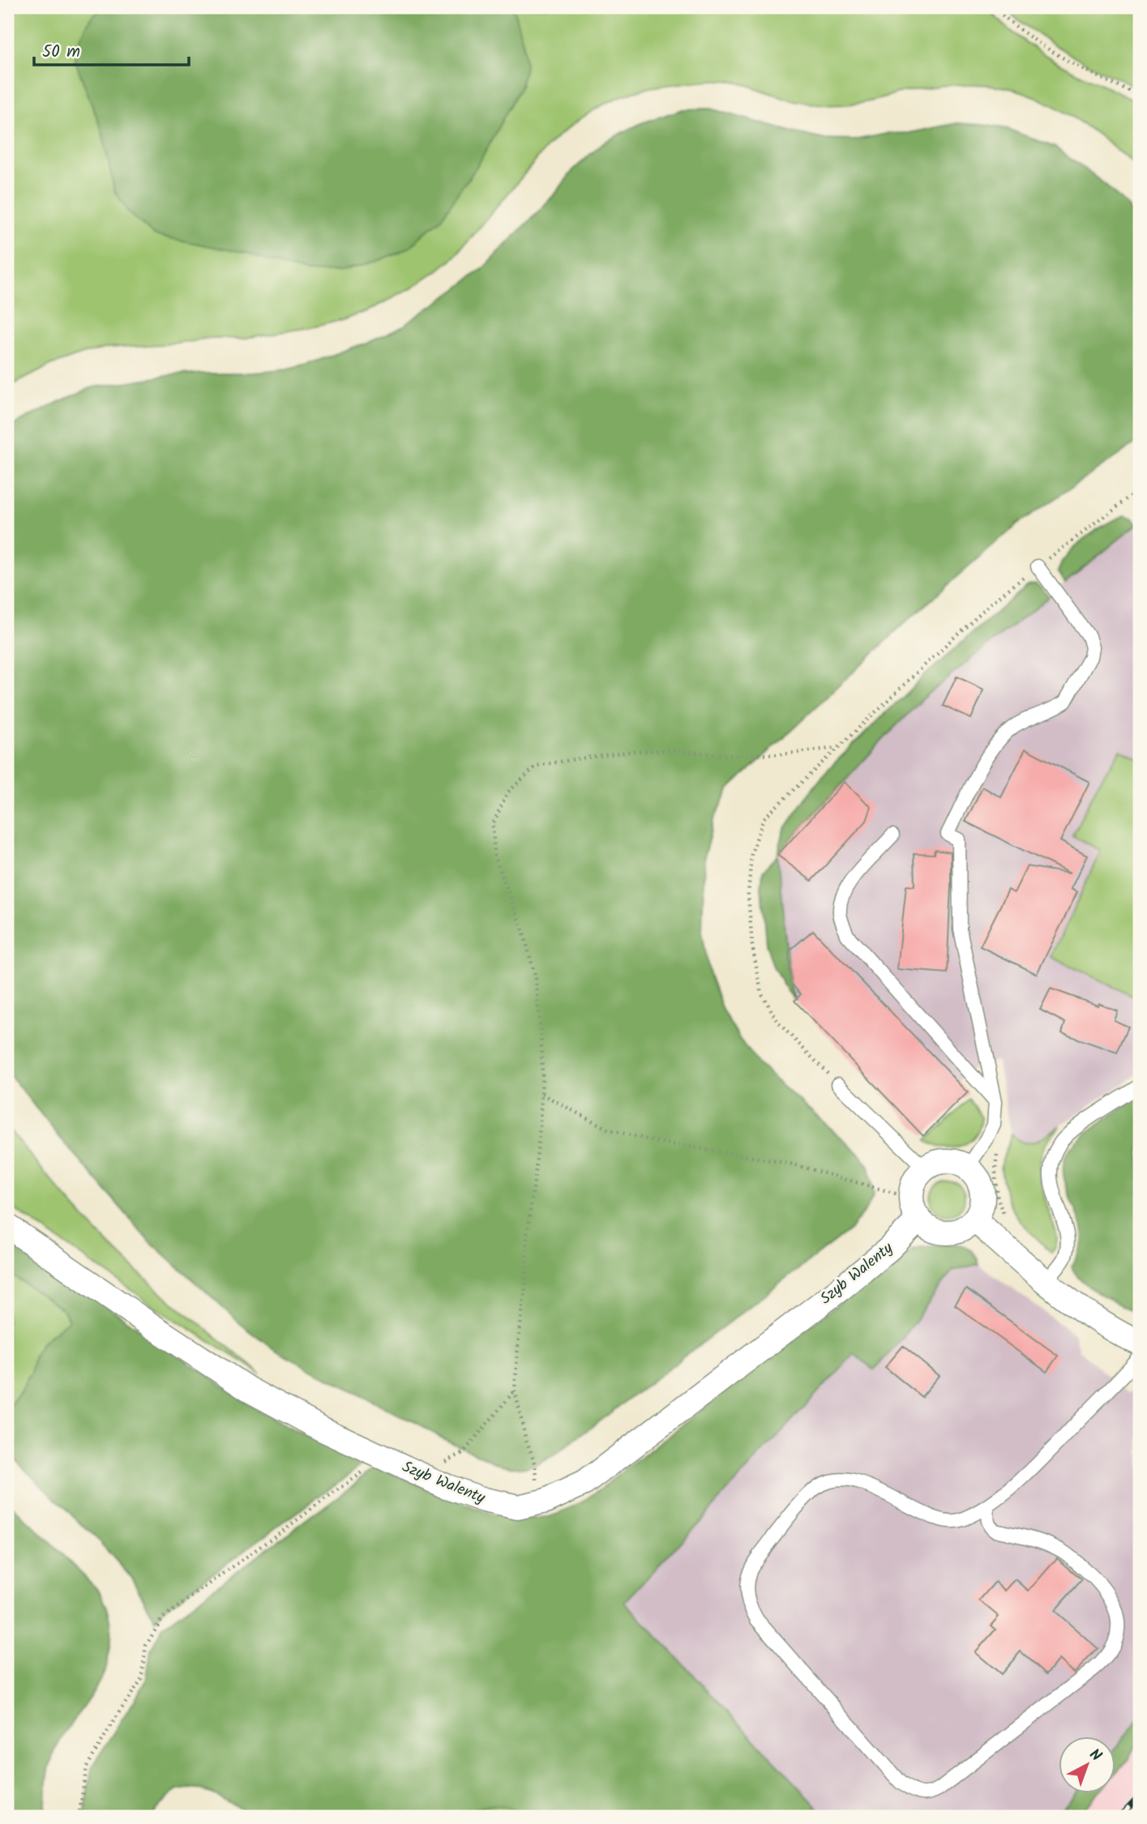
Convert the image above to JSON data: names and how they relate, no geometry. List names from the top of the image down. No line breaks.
{"streets":{"street":["Szyb Walenty"]},"scale_bar":"50 m","north":"top right"}
